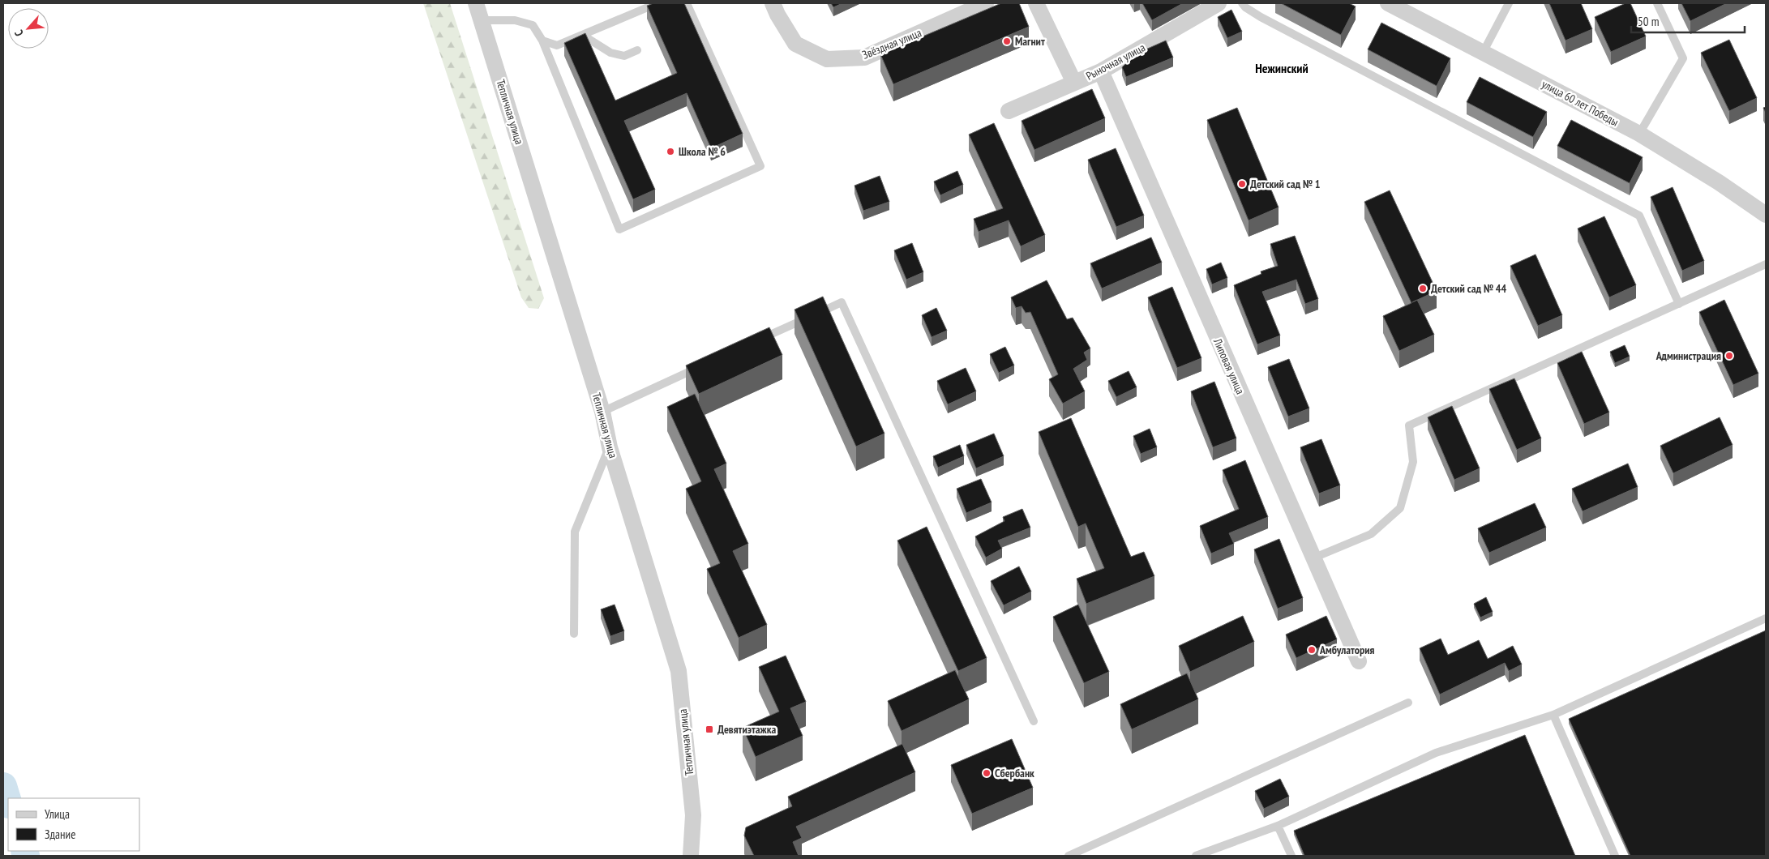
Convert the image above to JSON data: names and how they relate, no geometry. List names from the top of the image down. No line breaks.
{"streets":{"street":["Звёздная улица","Рыночная улица","улица 60 лет Победы","Тепличная улица","Липовая улица"]},"crossings":[["Рыночная улица","Липовая улица"]],"districts":["Нежинский"],"places":{"other":["Магнит","Школа № 6","Детский сад № 1","Детский сад № 44","Администрация","Амбулатория","Сбербанк"],"transit":["Девятиэтажка"]},"legend":["Улица","Здание"],"scale_bar":"50 m","north":"bottom left"}
